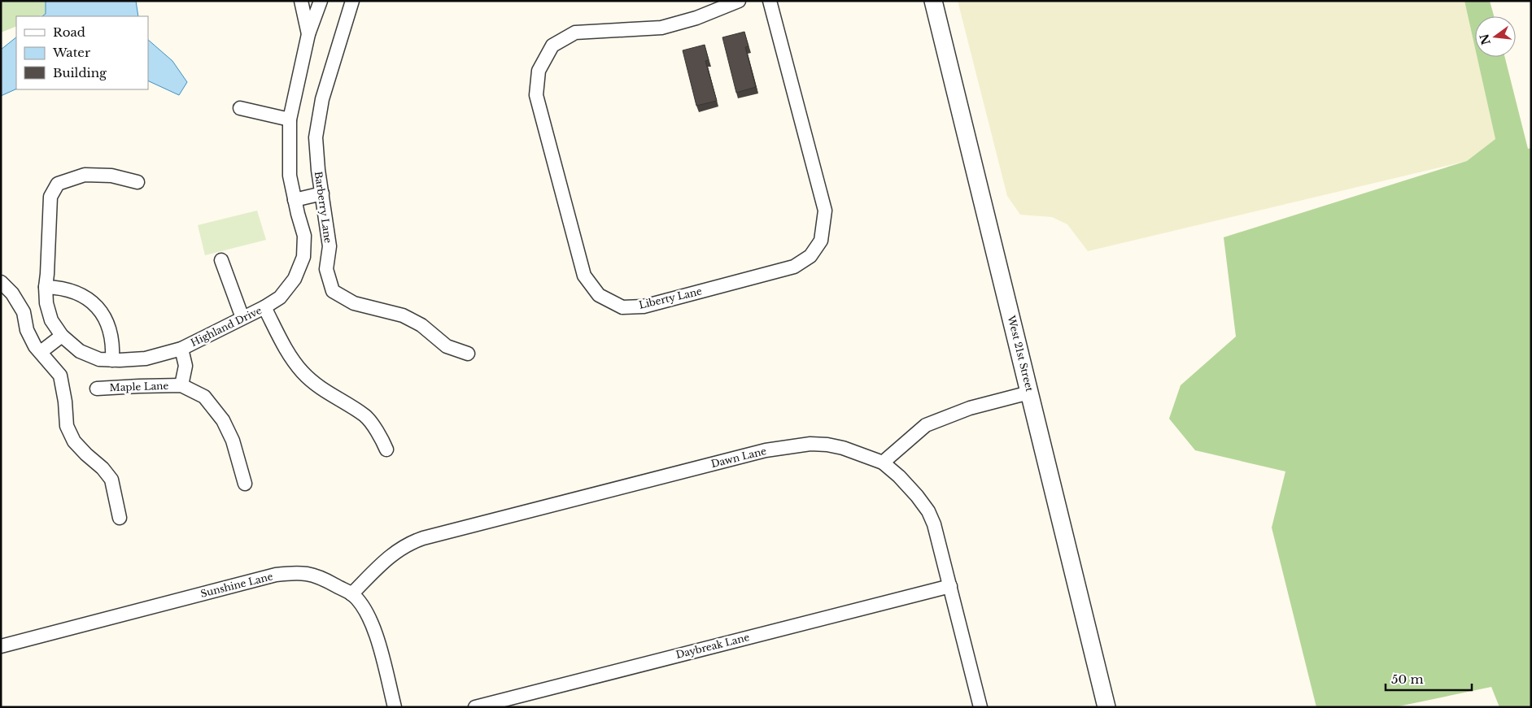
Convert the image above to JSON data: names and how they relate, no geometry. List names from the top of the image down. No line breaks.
{"streets":{"street":["Barberry Lane","Liberty Lane","Highland Drive","West 21st Street","Maple Lane","Dawn Lane","Sunshine Lane","Daybreak Lane"]},"crossings":[["Highland Drive","Maple Lane"],["Dawn Lane","Sunshine Lane"],["Dawn Lane","Daybreak Lane"]],"legend":["Road","Water","Building"],"scale_bar":"50 m","north":"left"}
